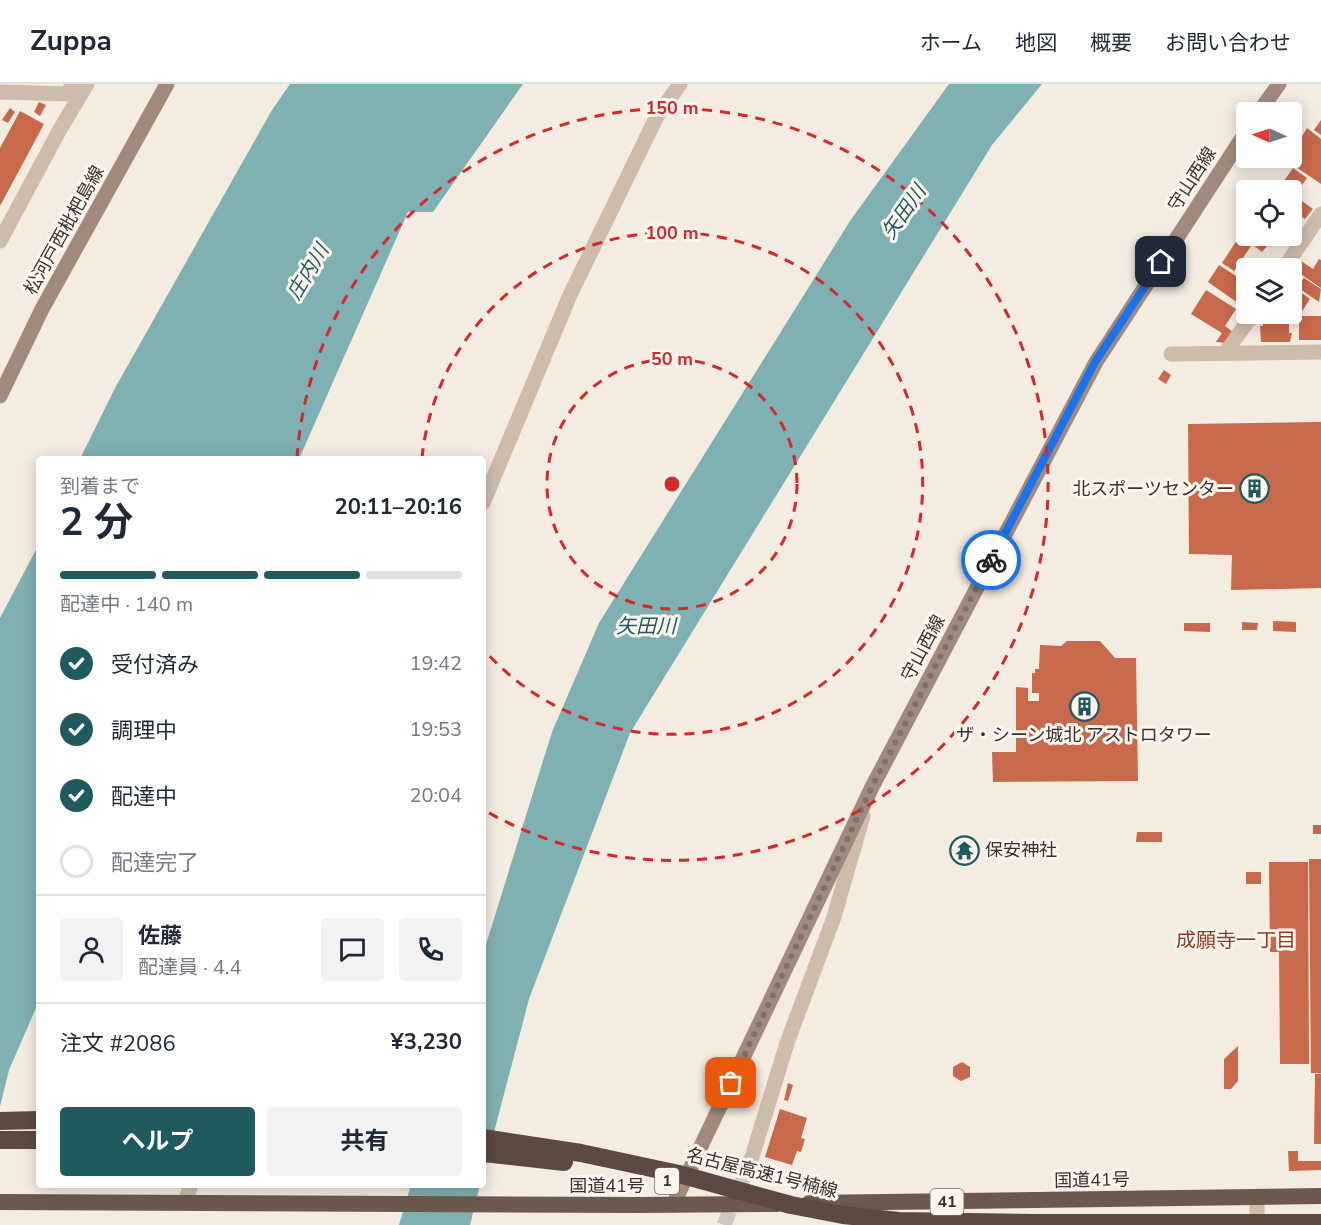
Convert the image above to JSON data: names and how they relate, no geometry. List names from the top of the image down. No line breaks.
{"streets":{"highway":["名古屋高速1号楠線","国道41号","1","41"],"main road":["守山西線","松河戸西枇杷島線"]},"crossings":[["守山西線","国道41号"]],"districts":["成願寺一丁目"],"water":["矢田川","庄内川"],"places":{"building":["北スポーツセンター","ザ・シーン城北 アストロタワー"],"temple":["保安神社"]},"north":"left","page":{"header":"Zuppa","nav":["ホーム","地図","概要","お問い合わせ"],"heading":["2 分","到着まで","20:11–20:16"],"panel":["佐藤","配達員 · 4.4","注文 #2086","¥3,230"],"bar":"配達中 · 140 m","list":[["受付済み","19:42"],["調理中","19:53"],["配達中","20:04"],"配達完了"],"buttons":["ヘルプ","共有"]},"rings":["150 m","100 m","50 m"]}
